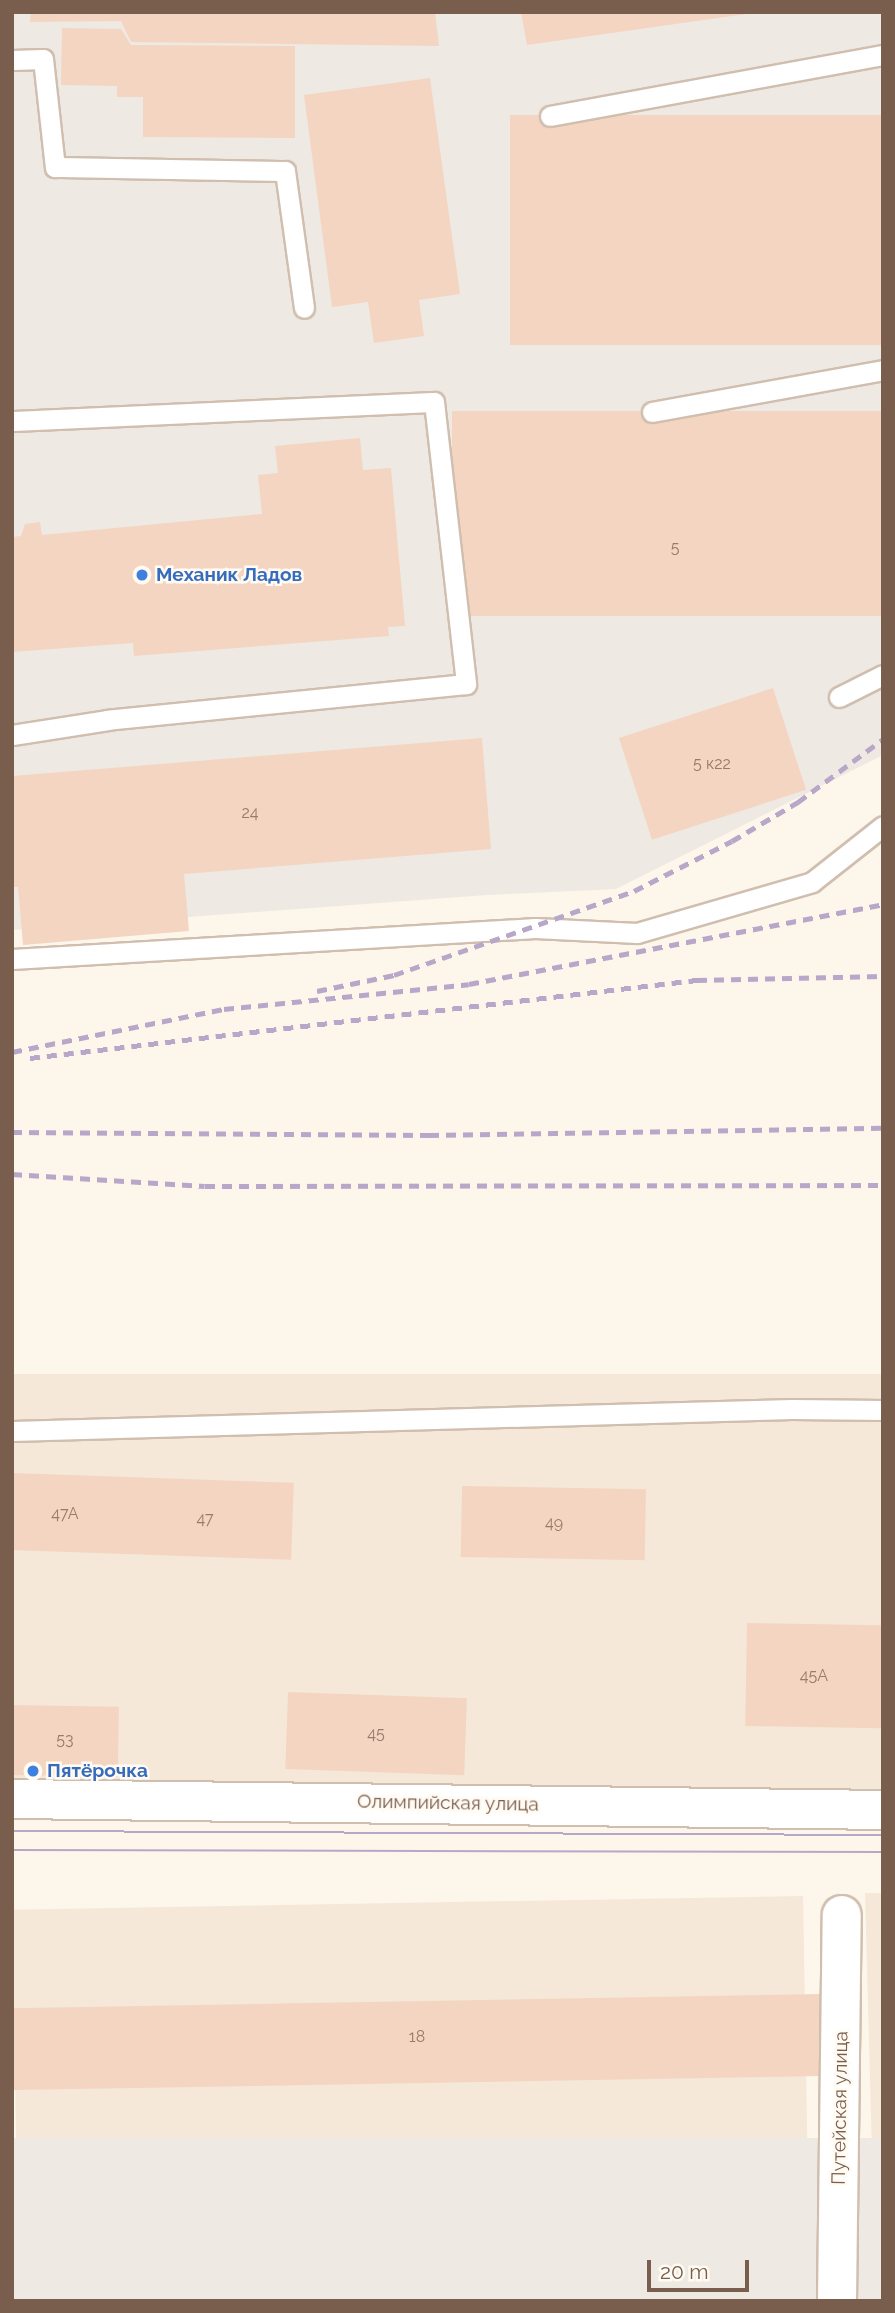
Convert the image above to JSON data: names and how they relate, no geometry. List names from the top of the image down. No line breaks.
{"streets":{"street":["Олимпийская улица","Путейская улица"]},"places":["Механик Ладов","Пятёрочка"],"house_numbers":["5","5 к22","24","47А","47","49","45А","45","53","18"],"scale_bar":"20 m"}
